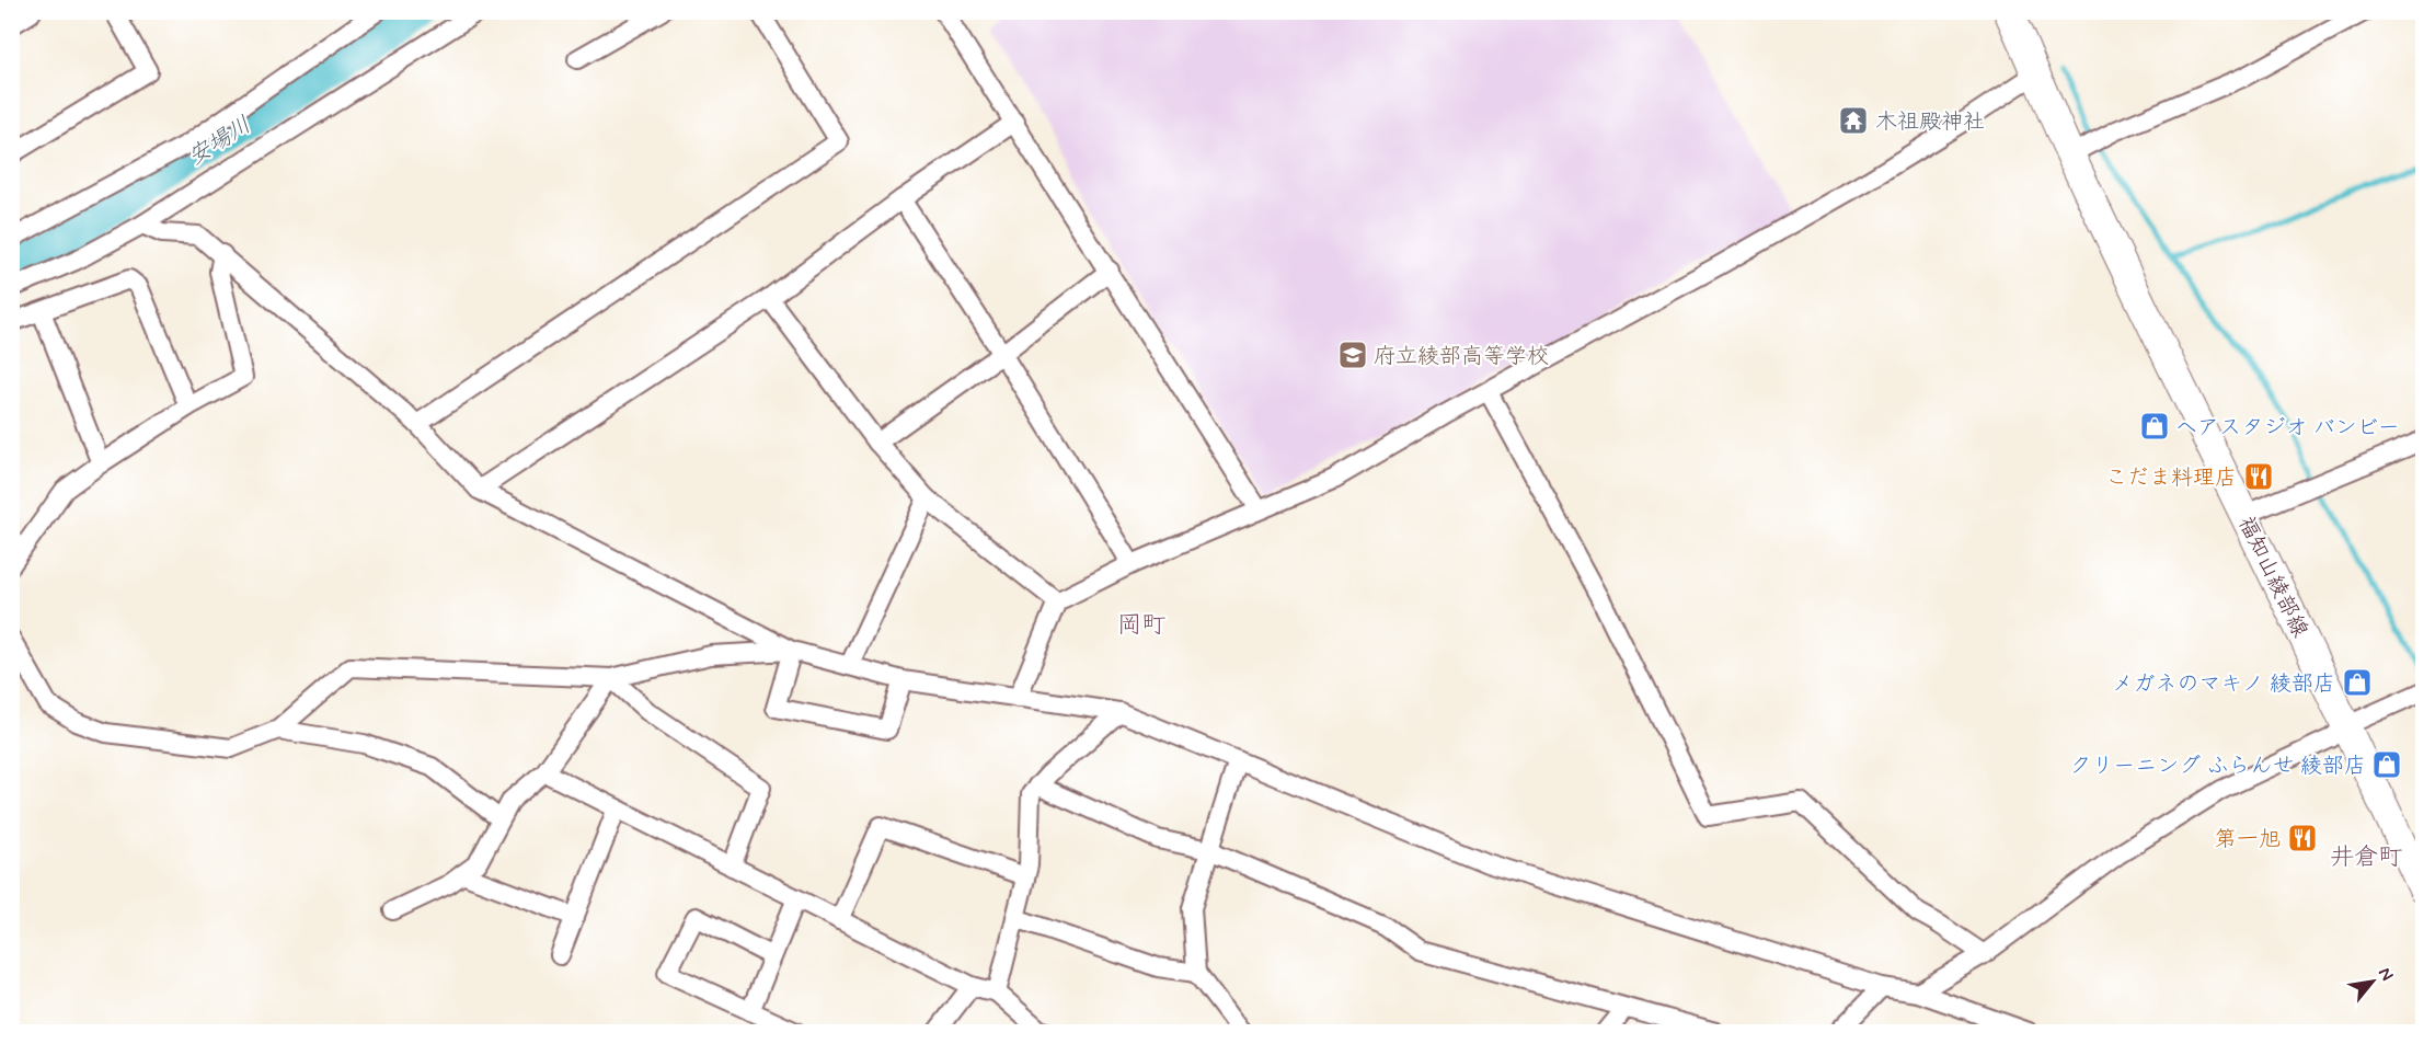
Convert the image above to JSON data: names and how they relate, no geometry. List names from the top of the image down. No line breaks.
{"streets":{"main road":["福知山綾部線"]},"districts":["岡町","井倉町"],"water":["安場川"],"places":{"temple":["木祖殿神社"],"school or university":["府立綾部高等学校"],"shop":["ヘアスタジオ バンビー","メガネのマキノ 綾部店","クリーニング ふらんせ 綾部店"],"restaurant":["こだま料理店","第一旭"]},"north":"top right"}
